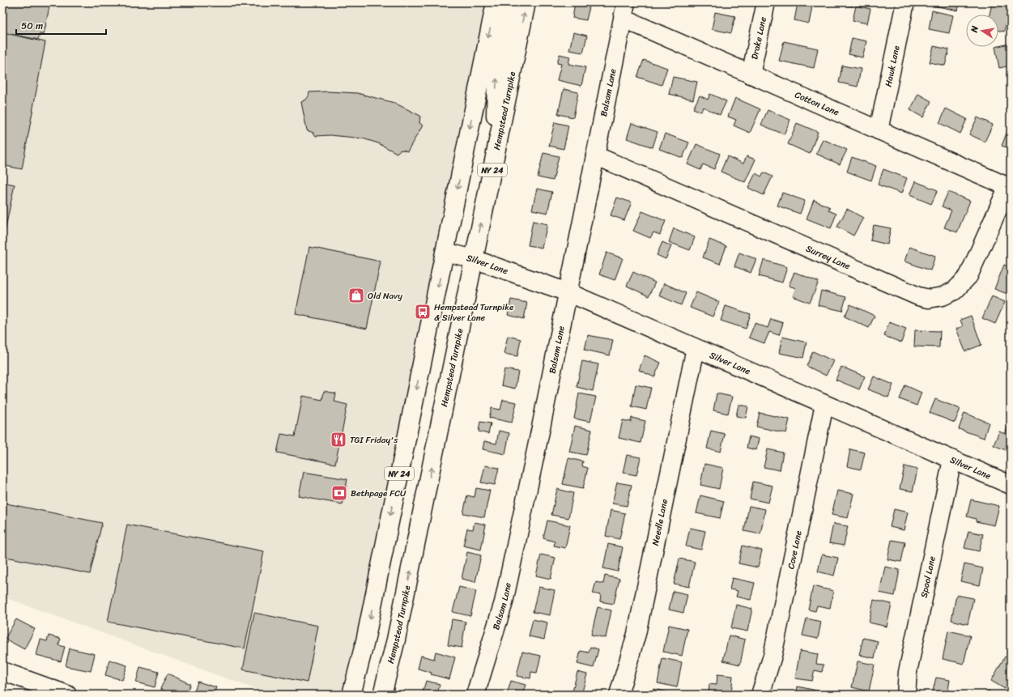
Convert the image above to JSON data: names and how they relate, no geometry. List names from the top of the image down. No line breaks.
{"streets":{"street":["Drake Lane","Hawk Lane","Balsam Lane","Cotton Lane","Hempstead Turnpike","NY 24","Surrey Lane","Silver Lane","Needle Lane","Cove Lane","Spool Lane"]},"crossings":[["Drake Lane","Cotton Lane"],["Hawk Lane","Cotton Lane"],["Balsam Lane","Cotton Lane"],["Balsam Lane","Surrey Lane"],["Balsam Lane","Silver Lane"],["Cotton Lane","Surrey Lane"],["Hempstead Turnpike","Silver Lane"],["NY 24","Silver Lane"],["Silver Lane","Needle Lane"],["Silver Lane","Cove Lane"],["Silver Lane","Spool Lane"]],"places":{"shop":["Old Navy"],"bus stop":["Hempstead Turnpike & Silver Lane"],"restaurant":["TGI Friday's"],"bank":["Bethpage FCU"]},"scale_bar":"50 m","north":"left"}
